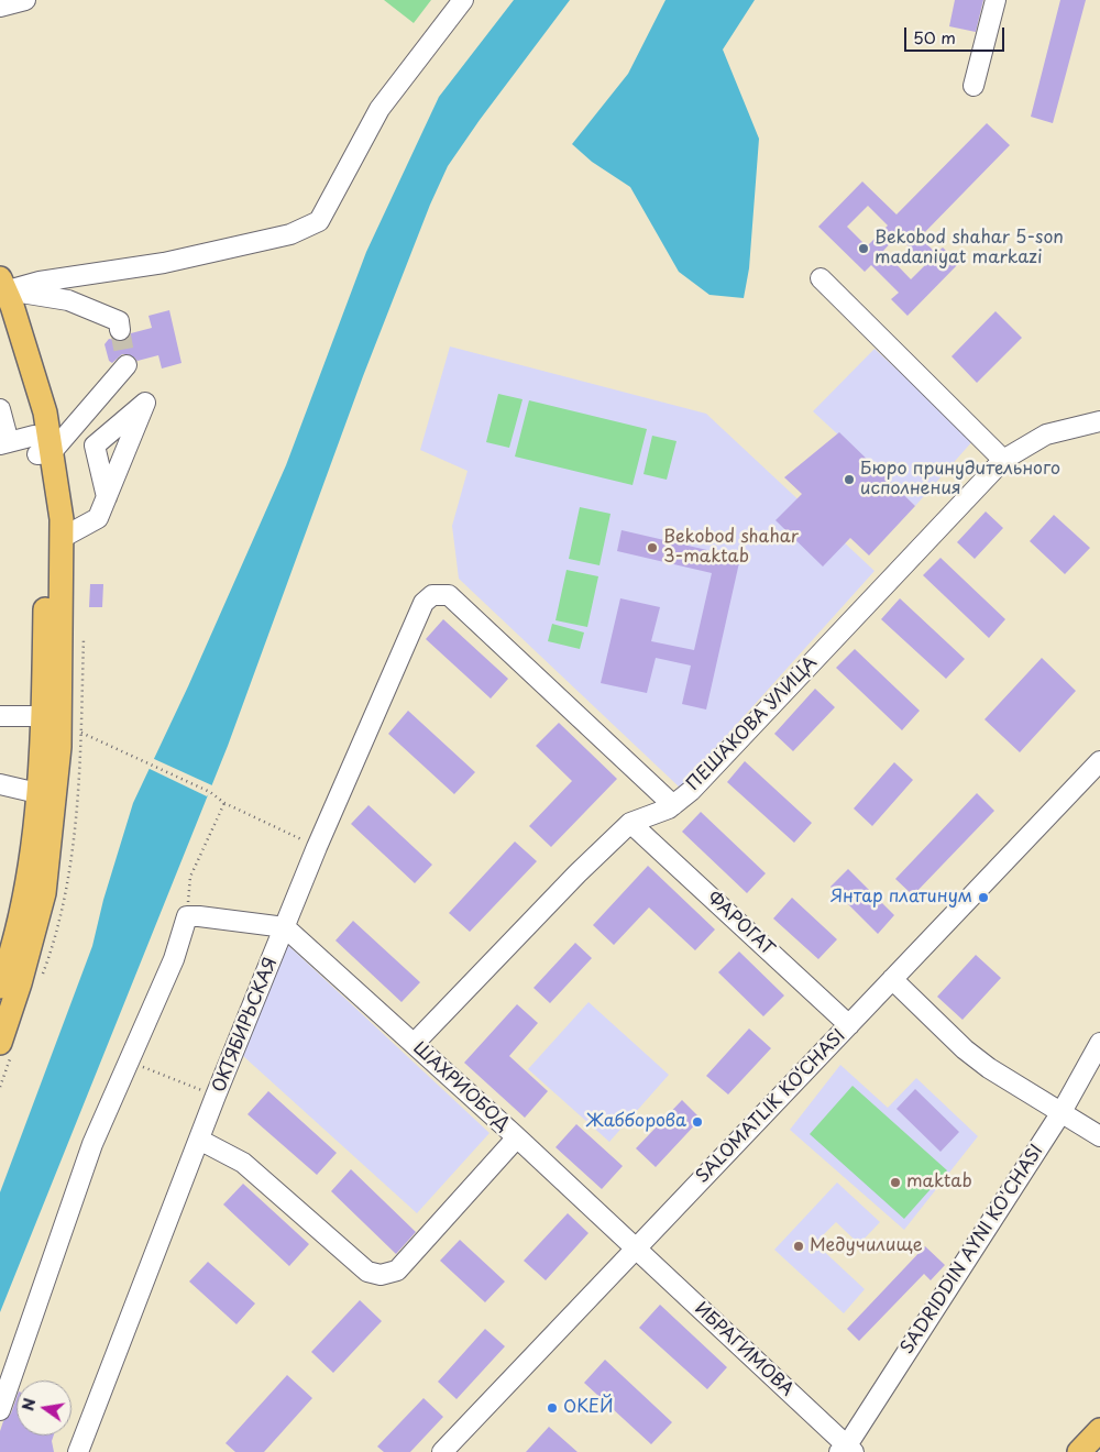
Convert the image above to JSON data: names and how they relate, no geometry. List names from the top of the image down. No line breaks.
{"streets":{"street":["ПЕШАКОВА УЛИЦА","ФАРОГАТ","ОКТЯБИРЬСКАЯ","ШАХРИОБОД","SALOMATLIK KO‘CHASI","SADRIDDIN AYNI KO'CHASI","ИБРАГИМОВА"]},"crossings":[["ПЕШАКОВА УЛИЦА","ФАРОГАТ"],["ПЕШАКОВА УЛИЦА","ОКТЯБИРЬСКАЯ"],["ПЕШАКОВА УЛИЦА","ШАХРИОБОД"],["ФАРОГАТ","SALOMATLIK KO‘CHASI"],["ОКТЯБИРЬСКАЯ","ШАХРИОБОД"],["ШАХРИОБОД","SALOMATLIK KO‘CHASI"],["ШАХРИОБОД","ИБРАГИМОВА"],["SALOMATLIK KO‘CHASI","ИБРАГИМОВА"],["SADRIDDIN AYNI KO'CHASI","ИБРАГИМОВА"]],"places":["Bekobod shahar 5-son madaniyat markazi","Бюро принудительного исполнения","Bekobod shahar 3-maktab","Янтар платинум","Жабборова","maktab","Медучилище","ОКЕЙ"],"scale_bar":"50 m","north":"left"}
